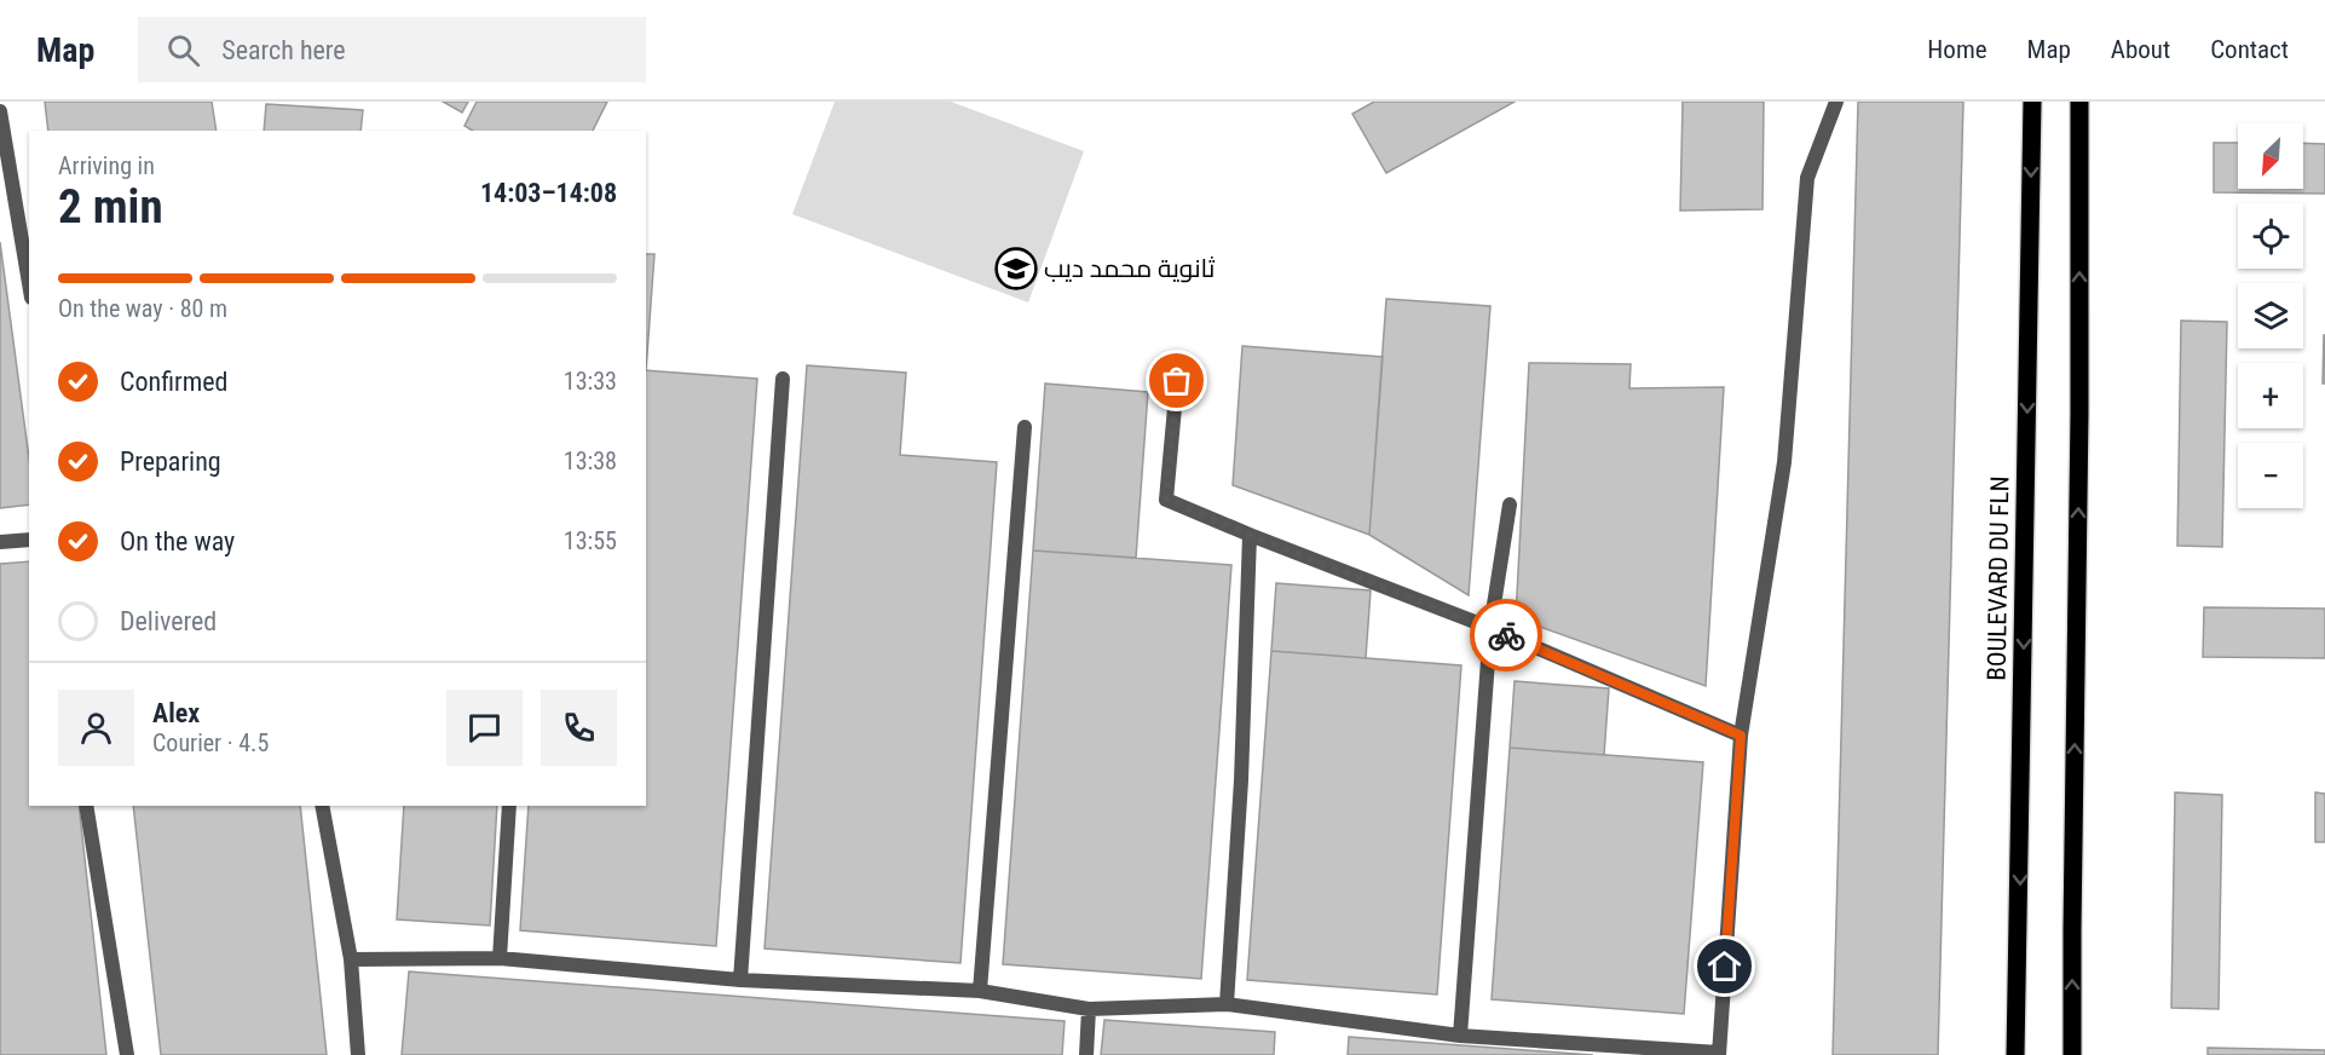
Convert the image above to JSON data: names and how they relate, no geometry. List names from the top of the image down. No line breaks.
{"streets":{"main road":["BOULEVARD DU FLN"]},"places":{"school or university":["ثانوية محمد ديب"]},"north":"bottom left","page":{"header":"Map","search":"Search here","nav":["Home","Map","About","Contact"],"map_buttons":["+","−"],"heading":["2 min","Arriving in","14:03–14:08"],"panel":["Alex","Courier · 4.5"],"bar":"On the way · 80 m","list":[["Confirmed","13:33"],["Preparing","13:38"],["On the way","13:55"],"Delivered"]}}
